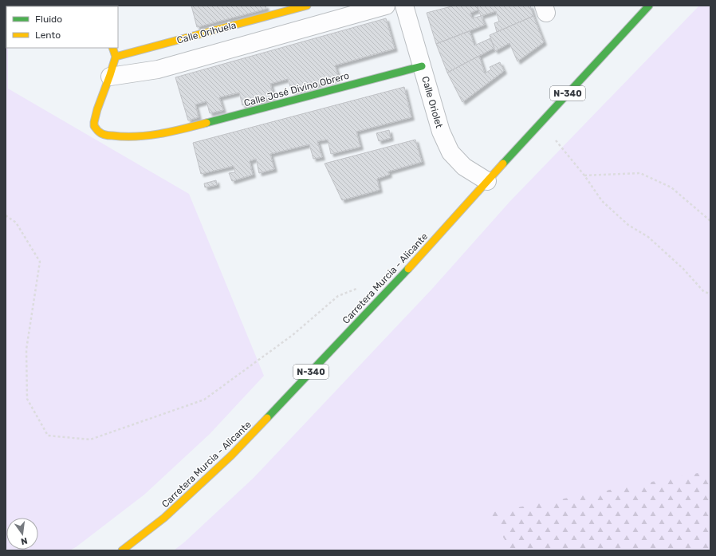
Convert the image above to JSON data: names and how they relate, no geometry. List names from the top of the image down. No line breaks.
{"streets":{"main road":["Calle Orihuela","Calle José Divino Obrero","N-340","Carretera Murcia - Alicante"],"street":["Calle Oriolet"]},"crossings":[["Calle Orihuela","Calle José Divino Obrero"],["Calle José Divino Obrero","Calle Oriolet"],["Calle Oriolet","Carretera Murcia - Alicante"]],"legend":["Fluido","Lento"],"north":"bottom"}
